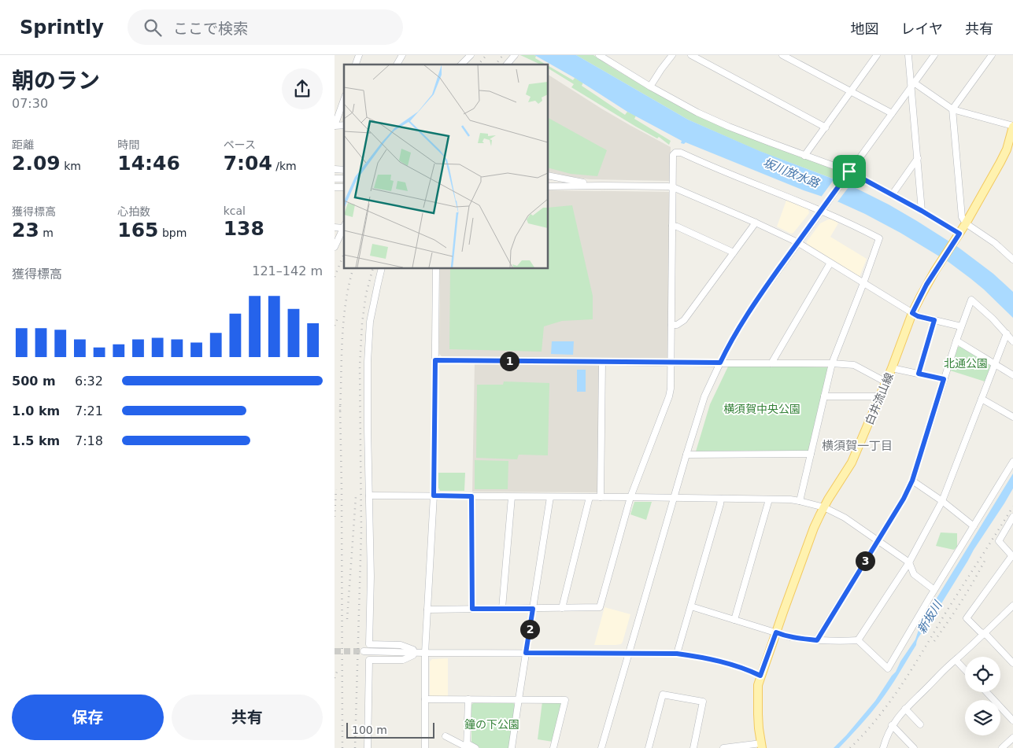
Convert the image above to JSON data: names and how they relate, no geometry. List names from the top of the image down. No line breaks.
{"streets":{"main road":["白井流山線"]},"districts":["横須賀一丁目"],"water":["坂川放水路","新坂川"],"parks":["北通公園","横須賀中央公園","鐘の下公園"],"scale_bar":"100 m","page":{"header":"Sprintly","search":"ここで検索","nav":["地図","レイヤ","共有"],"heading":["朝のラン","07:30"],"stats":[["距離","2.09 km"],["時間","14:46"],["ペース","7:04 /km"],["獲得標高","23 m"],["心拍数","165 bpm"],["kcal","138"]],"chart":["獲得標高","121–142 m"],"pins":["1","3","2"],"list":[{"name":"500 m","note":"6:32"},{"name":"1.0 km","note":"7:21"},{"name":"1.5 km","note":"7:18"}],"buttons":["保存","共有"],"scale":"100 m"}}
